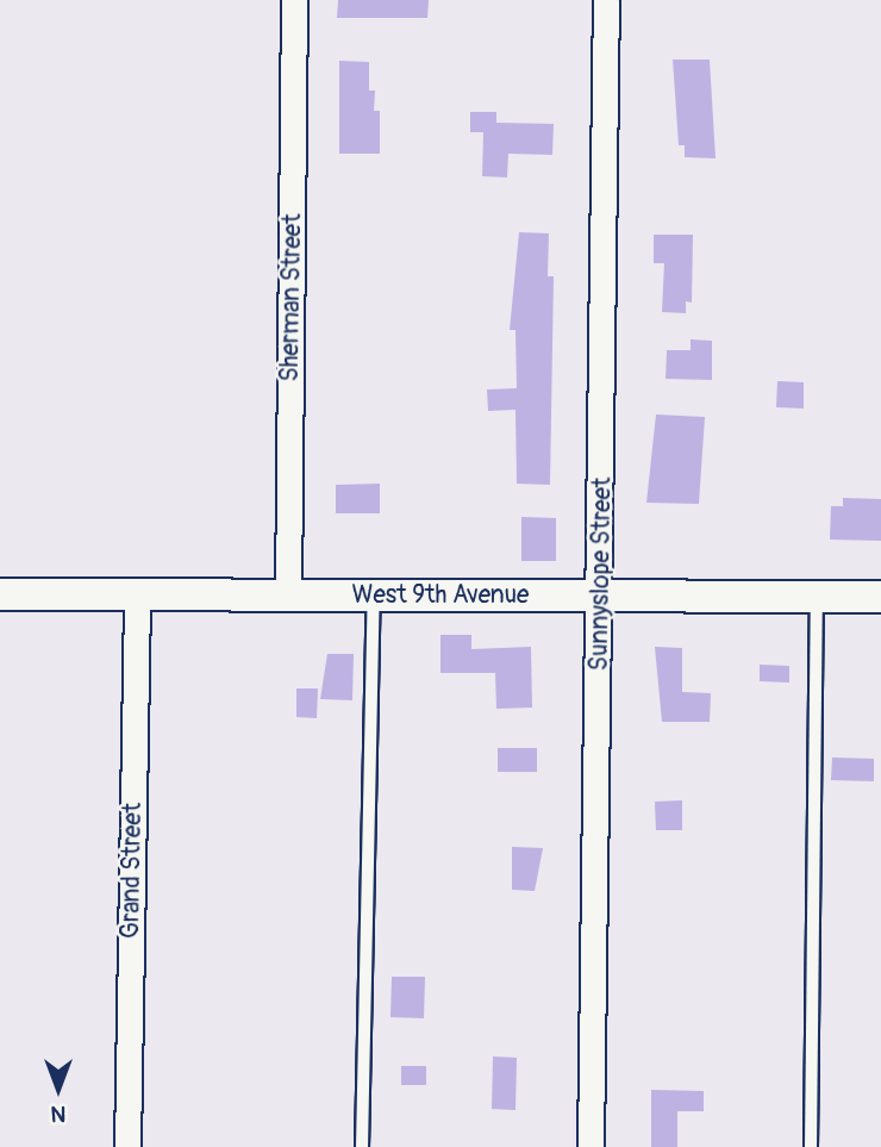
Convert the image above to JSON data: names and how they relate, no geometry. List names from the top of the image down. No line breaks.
{"streets":{"street":["Sherman Street","Sunnyslope Street","West 9th Avenue","Grand Street"]},"crossings":[["Sherman Street","West 9th Avenue"],["Sunnyslope Street","West 9th Avenue"],["West 9th Avenue","Grand Street"]],"north":"bottom"}
